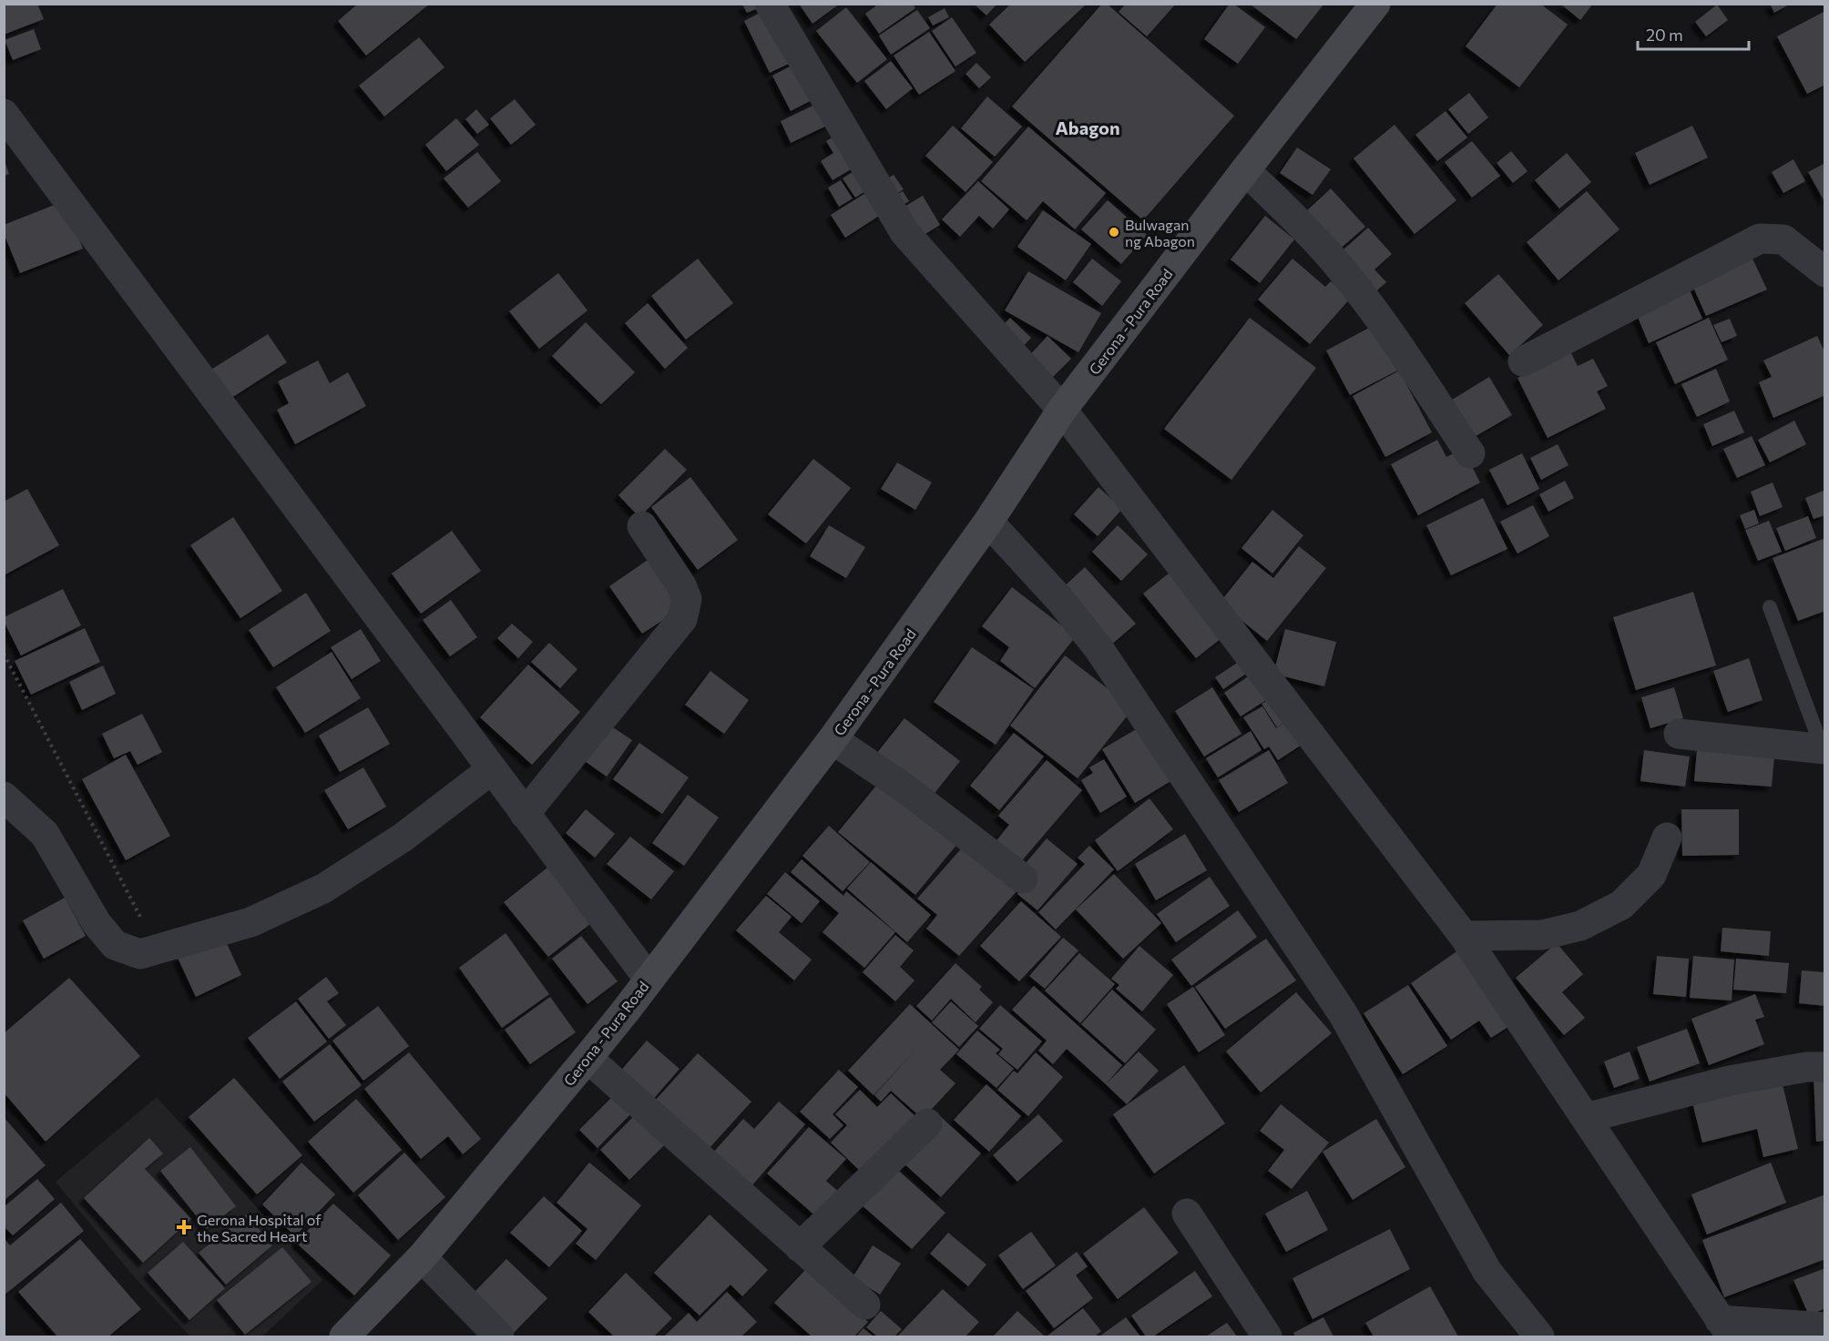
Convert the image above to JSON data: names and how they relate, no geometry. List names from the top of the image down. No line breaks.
{"streets":{"main road":["Gerona - Pura Road"]},"districts":["Abagon"],"places":{"other":["Bulwagan ng Abagon"],"health":["Gerona Hospital of the Sacred Heart"]},"scale_bar":"20 m"}
